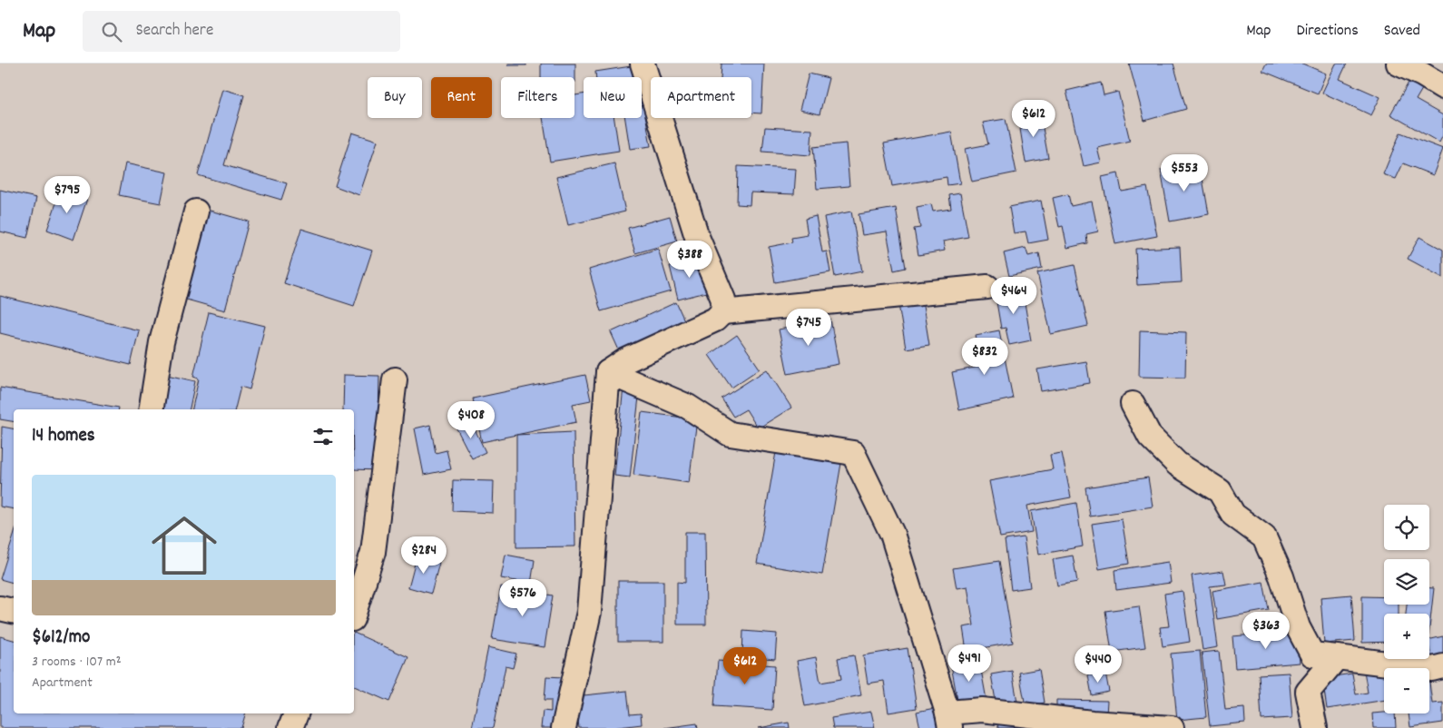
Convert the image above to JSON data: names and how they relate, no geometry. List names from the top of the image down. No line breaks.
{"page":{"header":"Map","search":"Search here","nav":["Map","Directions","Saved"],"chip":["Buy","Rent","Filters","New","Apartment"],"price":["$612","$553","$795","$388","$464","$745","$832","$408","$284","$576","$363","$491","$440","$612"],"heading":"14 homes","list":[{"name":"$612/mo","note":"3 rooms · 107 m² · Apartment"}],"map_buttons":["+","−"]}}
